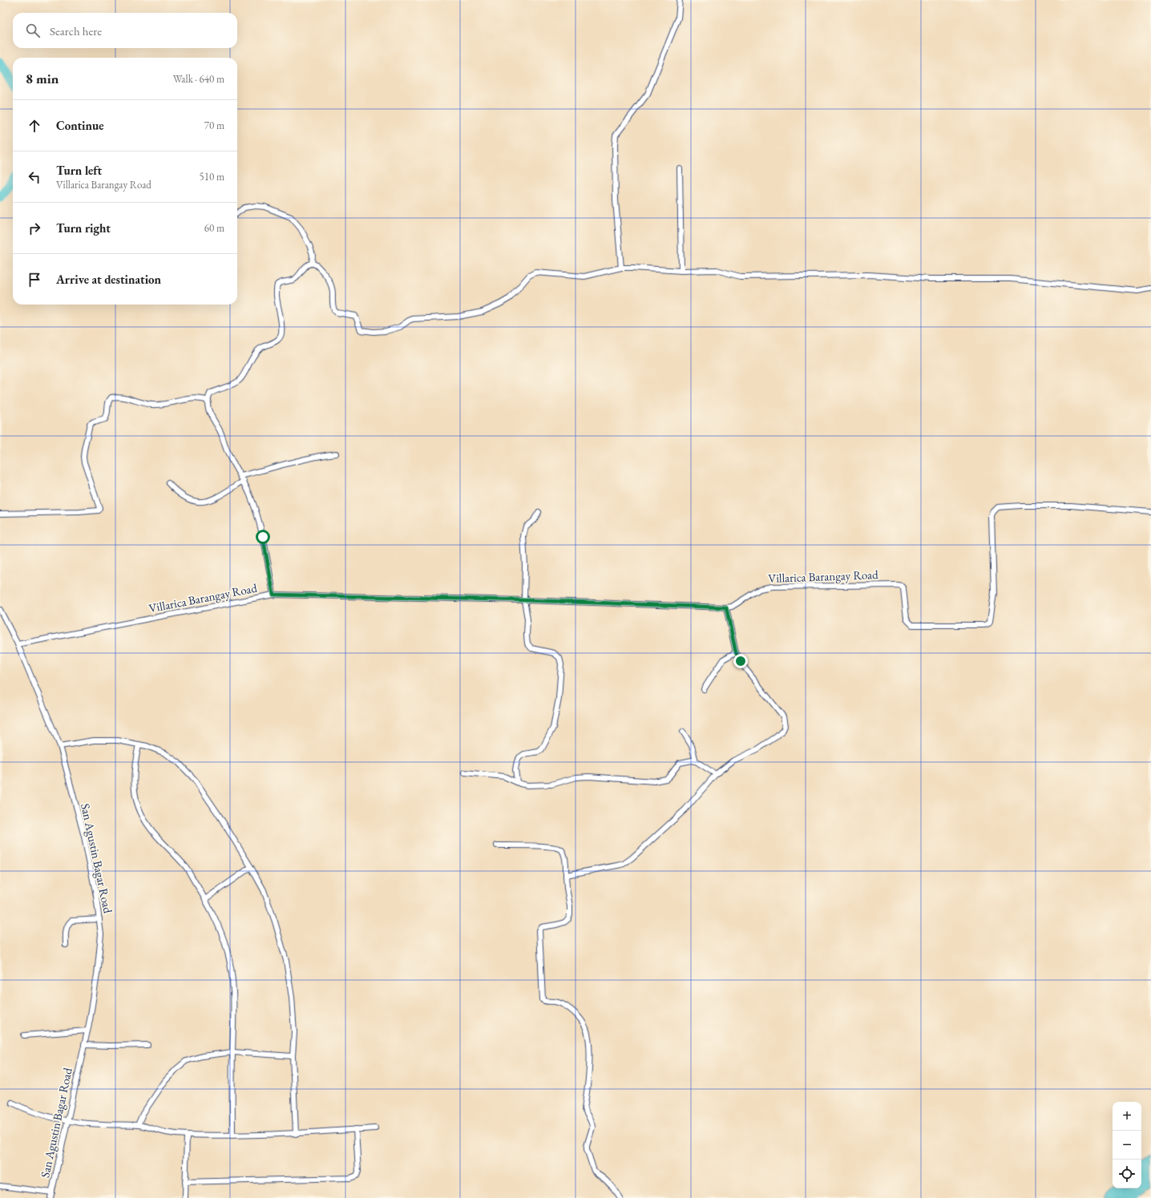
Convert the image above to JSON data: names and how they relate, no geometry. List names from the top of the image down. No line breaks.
{"streets":{"street":["Villarica Barangay Road","San Agustin Bagar Road"]},"crossings":[["Villarica Barangay Road","San Agustin Bagar Road"]],"page":{"search":"Search here","heading":["8 min","Walk · 640 m"],"list":[["Continue","70 m"],["Turn left","Villarica Barangay Road","510 m"],["Turn right","60 m"],"Arrive at destination"],"map_buttons":["+","−"]}}
